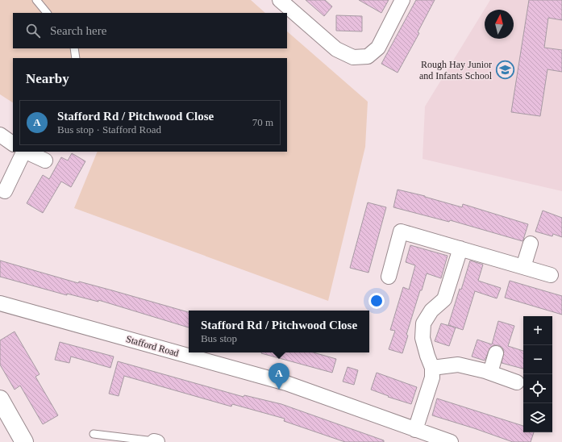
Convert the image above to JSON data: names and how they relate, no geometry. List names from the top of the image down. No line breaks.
{"streets":{"street":["Stafford Road"]},"places":{"school or university":["Rough Hay Junior and Infants School"]},"north":"top","page":{"search":"Search here","heading":"Nearby","list":[{"mark":"A","name":"Stafford Rd / Pitchwood Close","note":"Bus stop · Stafford Road","value":"70 m"}],"popup":["Stafford Rd / Pitchwood Close","Bus stop"],"map_buttons":["+","−"],"pins":"A"}}
